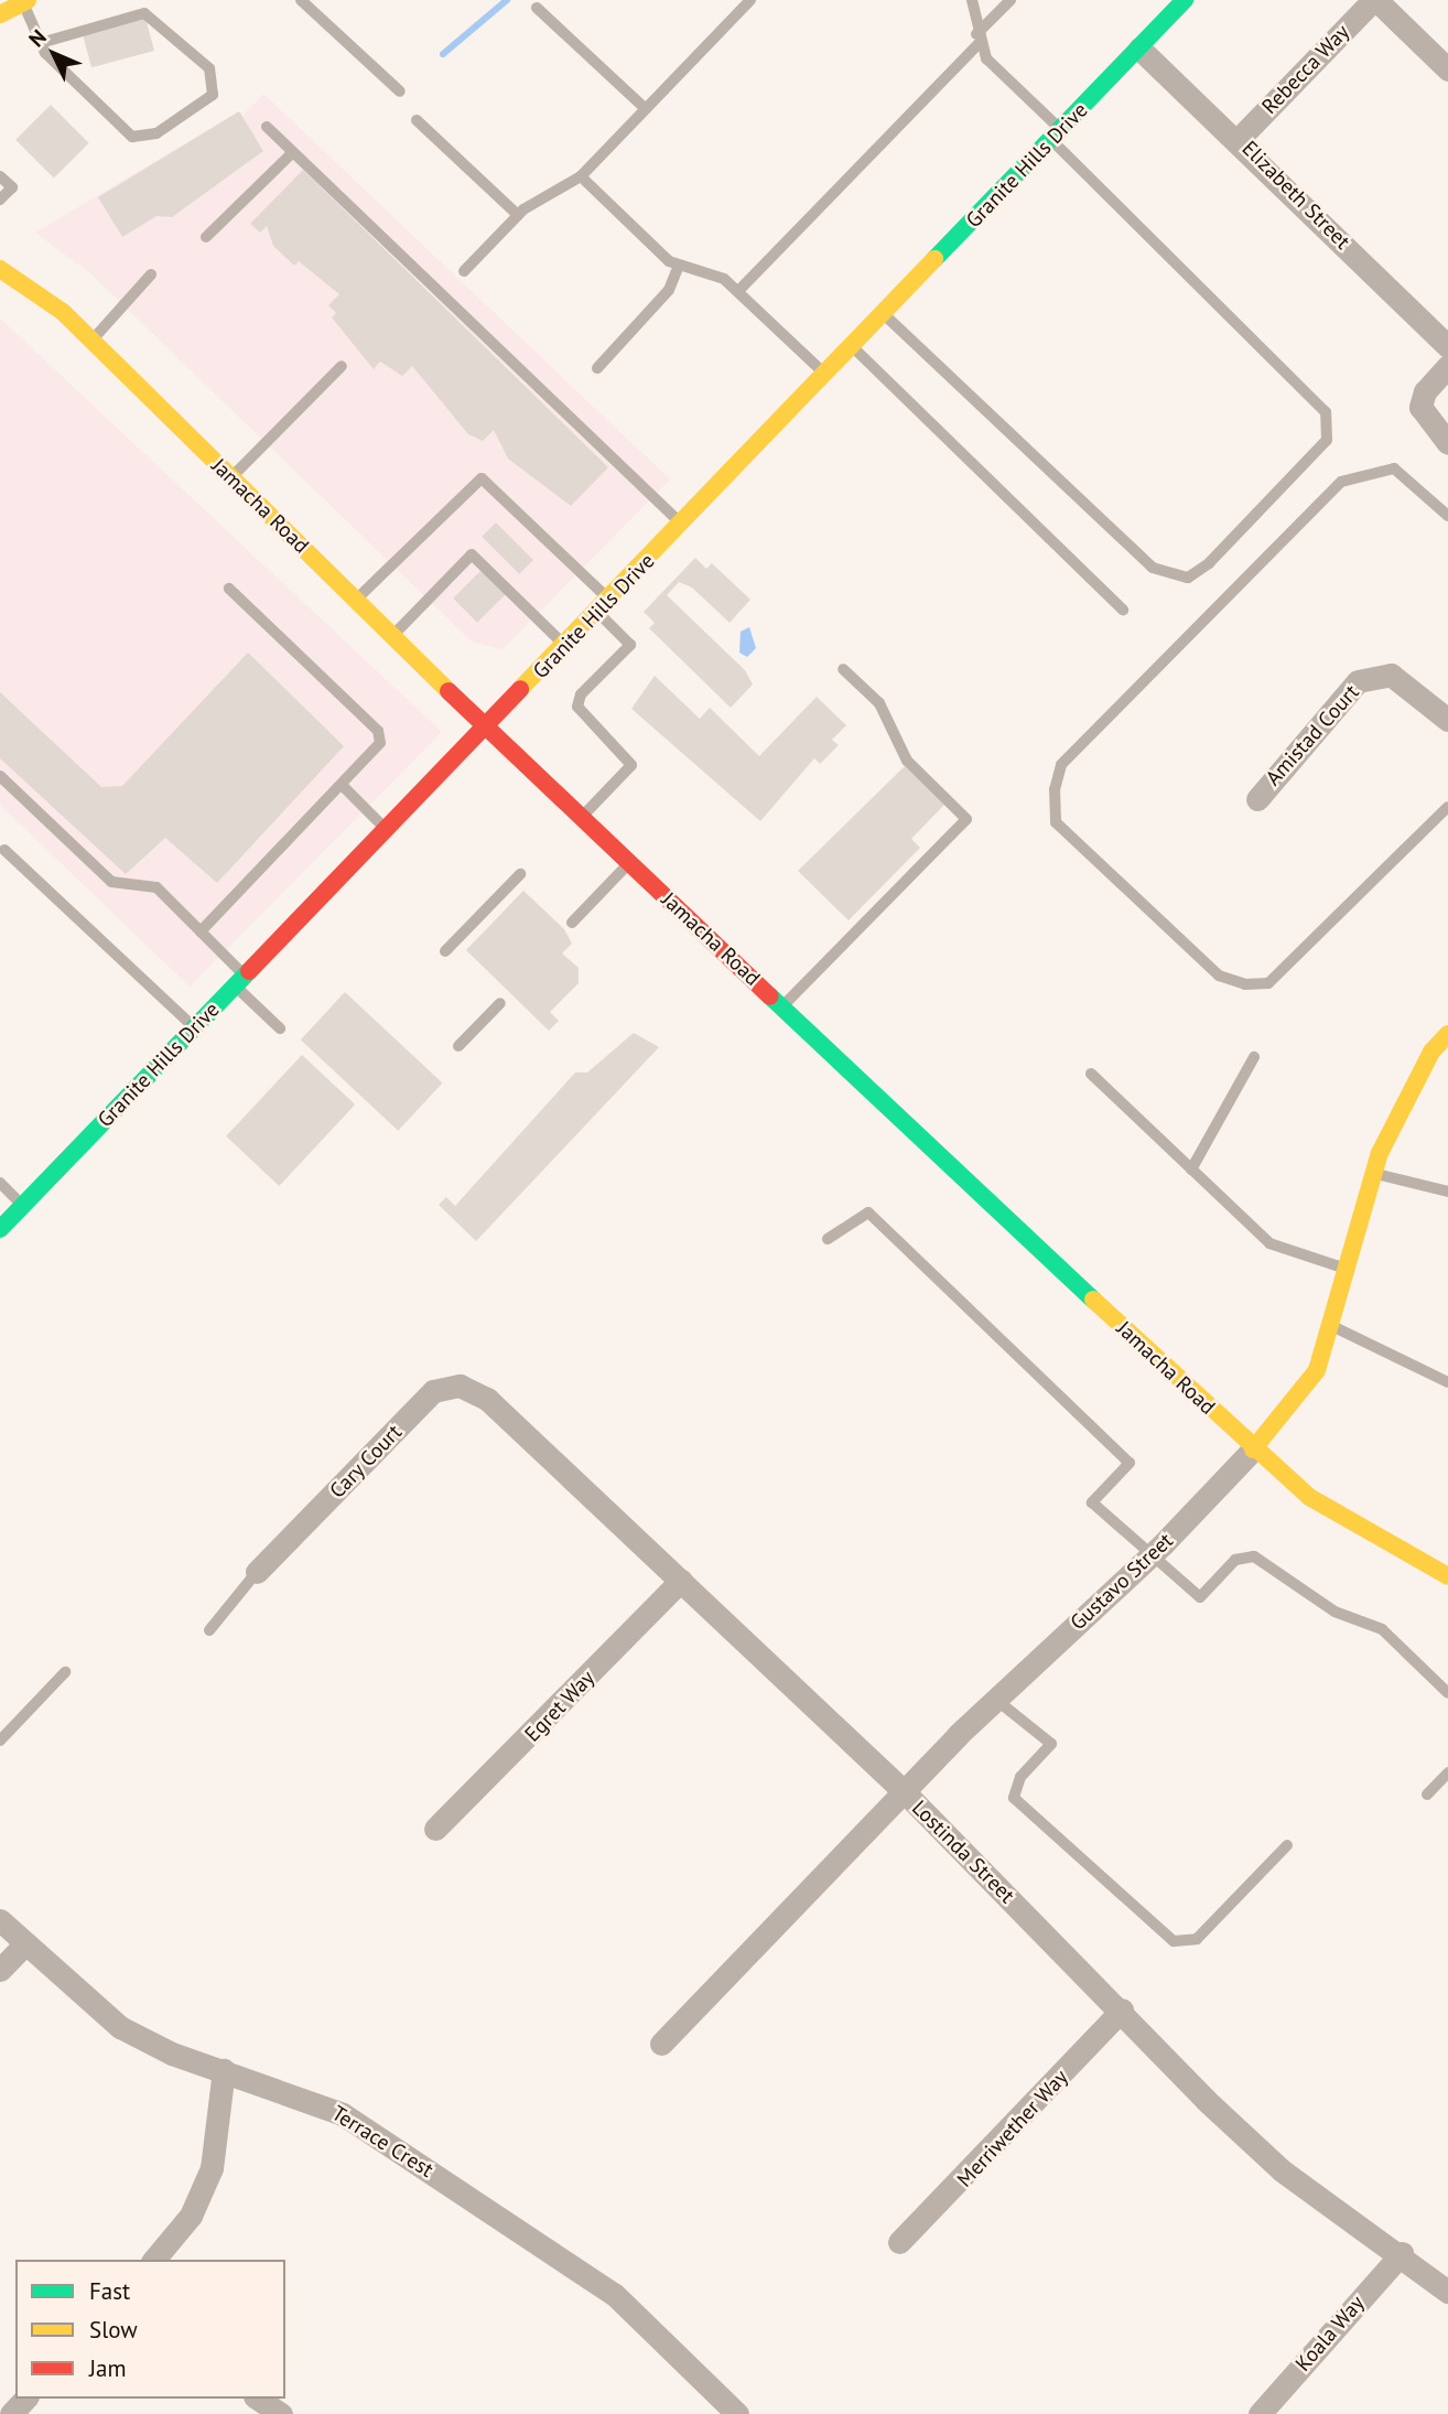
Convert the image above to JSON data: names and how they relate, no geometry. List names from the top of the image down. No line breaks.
{"streets":{"street":["Rebecca Way","Granite Hills Drive","Elizabeth Street","Jamacha Road","Amistad Court","Cary Court","Gustavo Street","Egret Way","Lostinda Street","Merriwether Way","Terrace Crest","Koala Way"]},"crossings":[["Rebecca Way","Elizabeth Street"],["Granite Hills Drive","Elizabeth Street"],["Granite Hills Drive","Jamacha Road"],["Jamacha Road","Gustavo Street"],["Cary Court","Lostinda Street"],["Gustavo Street","Lostinda Street"],["Egret Way","Lostinda Street"],["Lostinda Street","Merriwether Way"],["Lostinda Street","Koala Way"]],"legend":["Fast","Slow","Jam"],"north":"top left"}
